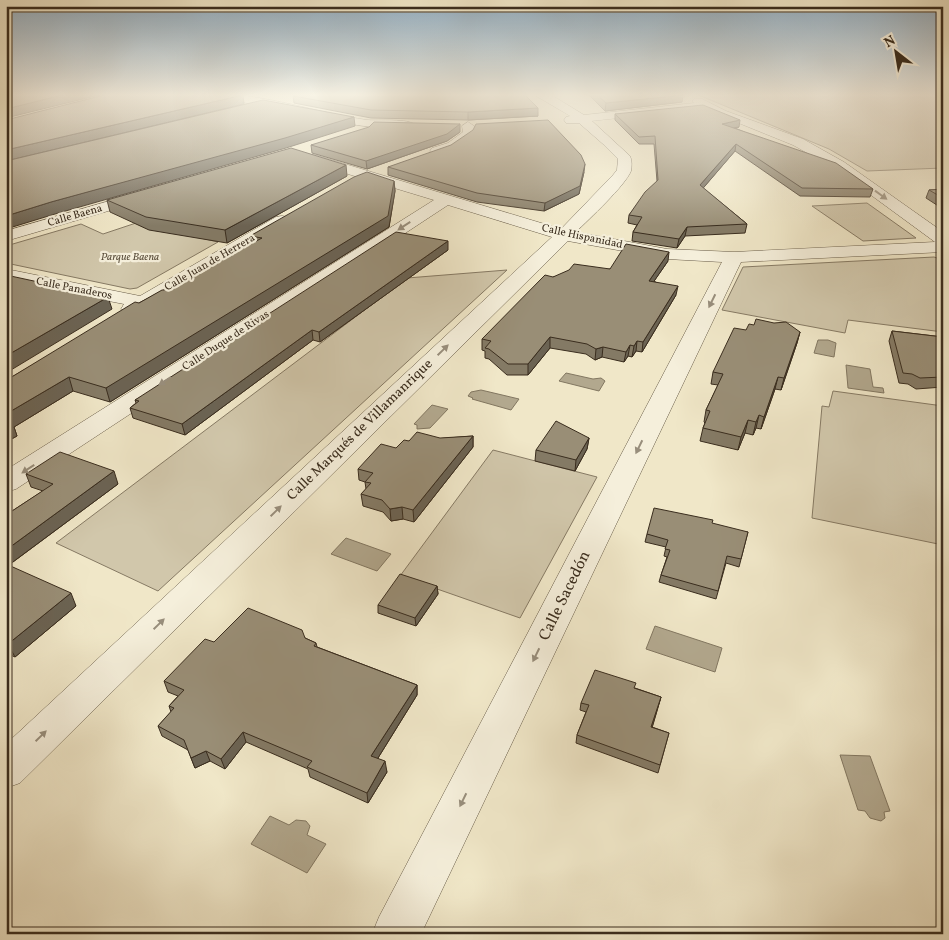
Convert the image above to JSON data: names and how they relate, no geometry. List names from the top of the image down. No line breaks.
{"streets":{"street":["Calle Baena","Calle Hispanidad","Calle Juan de Herrera","Calle Panaderos","Calle Duque de Rivas","Calle Marqués de Villamanrique","Calle Sacedón"]},"crossings":[["Calle Hispanidad","Calle Duque de Rivas"],["Calle Hispanidad","Calle Marqués de Villamanrique"],["Calle Hispanidad","Calle Sacedón"],["Calle Juan de Herrera","Calle Panaderos"]],"one_way":["Calle Duque de Rivas","Calle Marqués de Villamanrique","Calle Sacedón"],"parks":["Parque Baena"],"north":"top left"}
